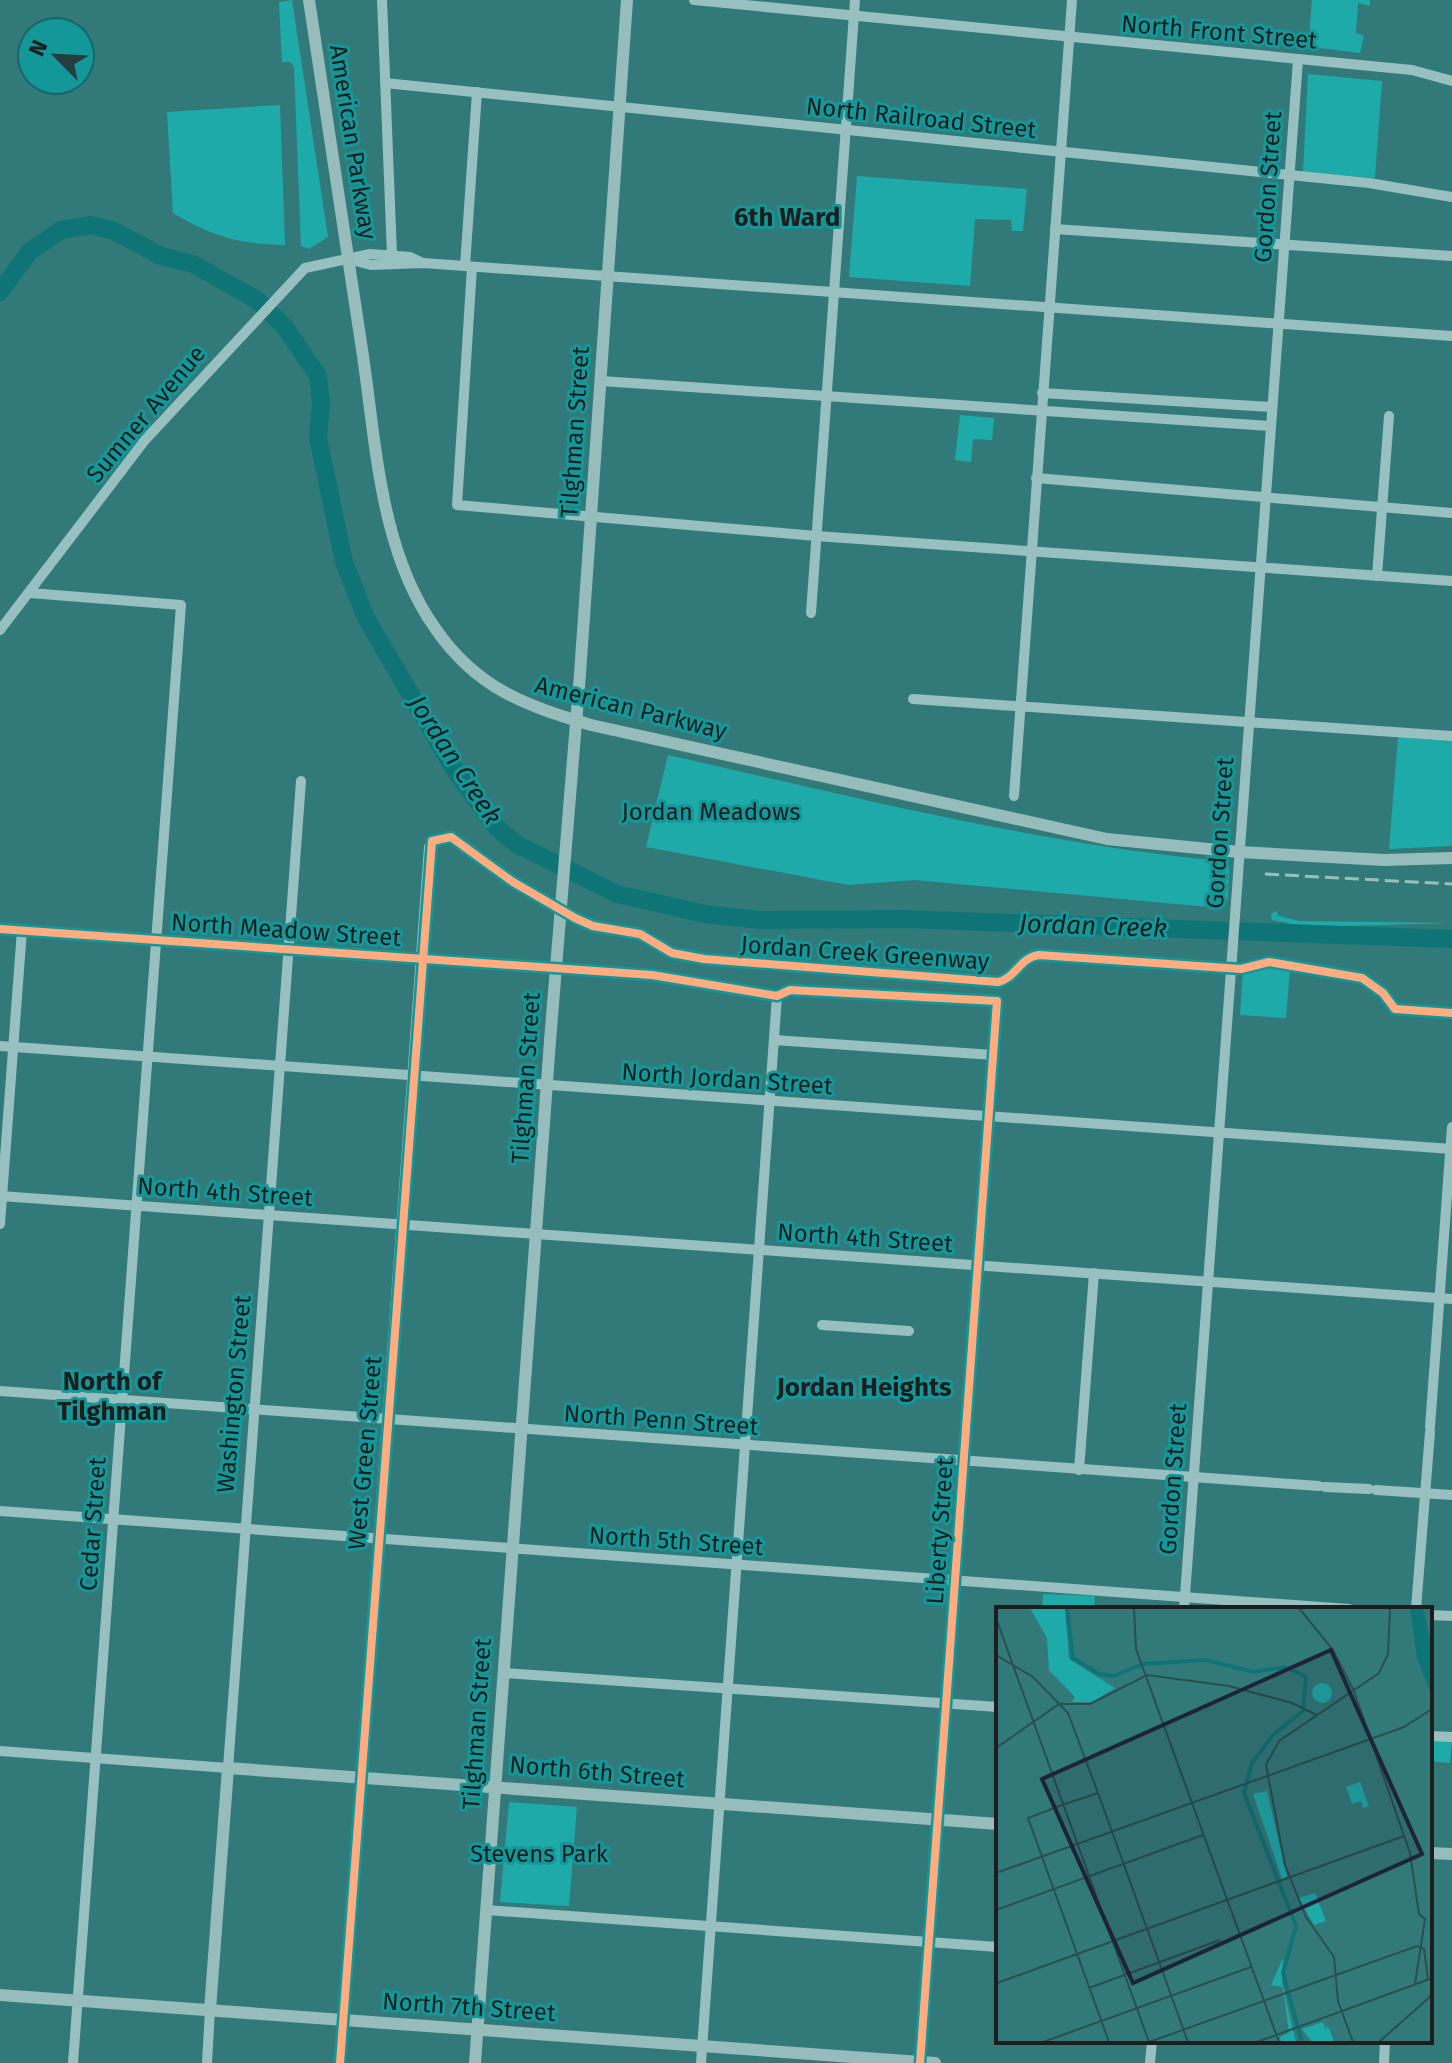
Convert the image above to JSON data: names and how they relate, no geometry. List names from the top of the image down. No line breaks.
{"streets":{"main road":["American Parkway","Tilghman Street","Washington Street","North 6th Street","North 7th Street"],"street":["North Front Street","North Railroad Street","Gordon Street","Sumner Avenue","North Meadow Street","North Jordan Street","North 4th Street","North Penn Street","West Green Street","Cedar Street","Liberty Street","North 5th Street"],"cycle path":["Jordan Creek Greenway"]},"crossings":[["North Front Street","Gordon Street"],["North Railroad Street","Gordon Street"],["North Railroad Street","Tilghman Street"],["American Parkway","Gordon Street"],["American Parkway","Sumner Avenue"],["Gordon Street","North Jordan Street"],["Gordon Street","North 4th Street"],["Gordon Street","North Penn Street"],["Gordon Street","North 5th Street"],["Sumner Avenue","Cedar Street"],["Tilghman Street","North Jordan Street"],["Tilghman Street","North 4th Street"],["Tilghman Street","North Penn Street"],["Tilghman Street","North 5th Street"],["Tilghman Street","North 6th Street"],["Tilghman Street","North 7th Street"],["North Meadow Street","Washington Street"],["North Meadow Street","West Green Street"],["North Meadow Street","Cedar Street"],["North Meadow Street","Liberty Street"],["North Jordan Street","Washington Street"],["North Jordan Street","West Green Street"],["North Jordan Street","Cedar Street"],["North Jordan Street","Liberty Street"],["North 4th Street","Washington Street"],["North 4th Street","West Green Street"],["North 4th Street","Cedar Street"],["North 4th Street","Liberty Street"],["Washington Street","North Penn Street"],["Washington Street","North 5th Street"],["Washington Street","North 6th Street"],["Washington Street","North 7th Street"],["North Penn Street","West Green Street"],["North Penn Street","Cedar Street"],["North Penn Street","Liberty Street"],["West Green Street","North 5th Street"],["West Green Street","North 6th Street"],["West Green Street","North 7th Street"],["Cedar Street","North 5th Street"],["Cedar Street","North 6th Street"],["Cedar Street","North 7th Street"],["Liberty Street","North 5th Street"],["Liberty Street","North 6th Street"],["Liberty Street","North 7th Street"]],"districts":["6th Ward","North of Tilghman","Jordan Heights"],"water":["Jordan Creek"],"parks":["Jordan Meadows","Stevens Park"],"north":"top left"}
